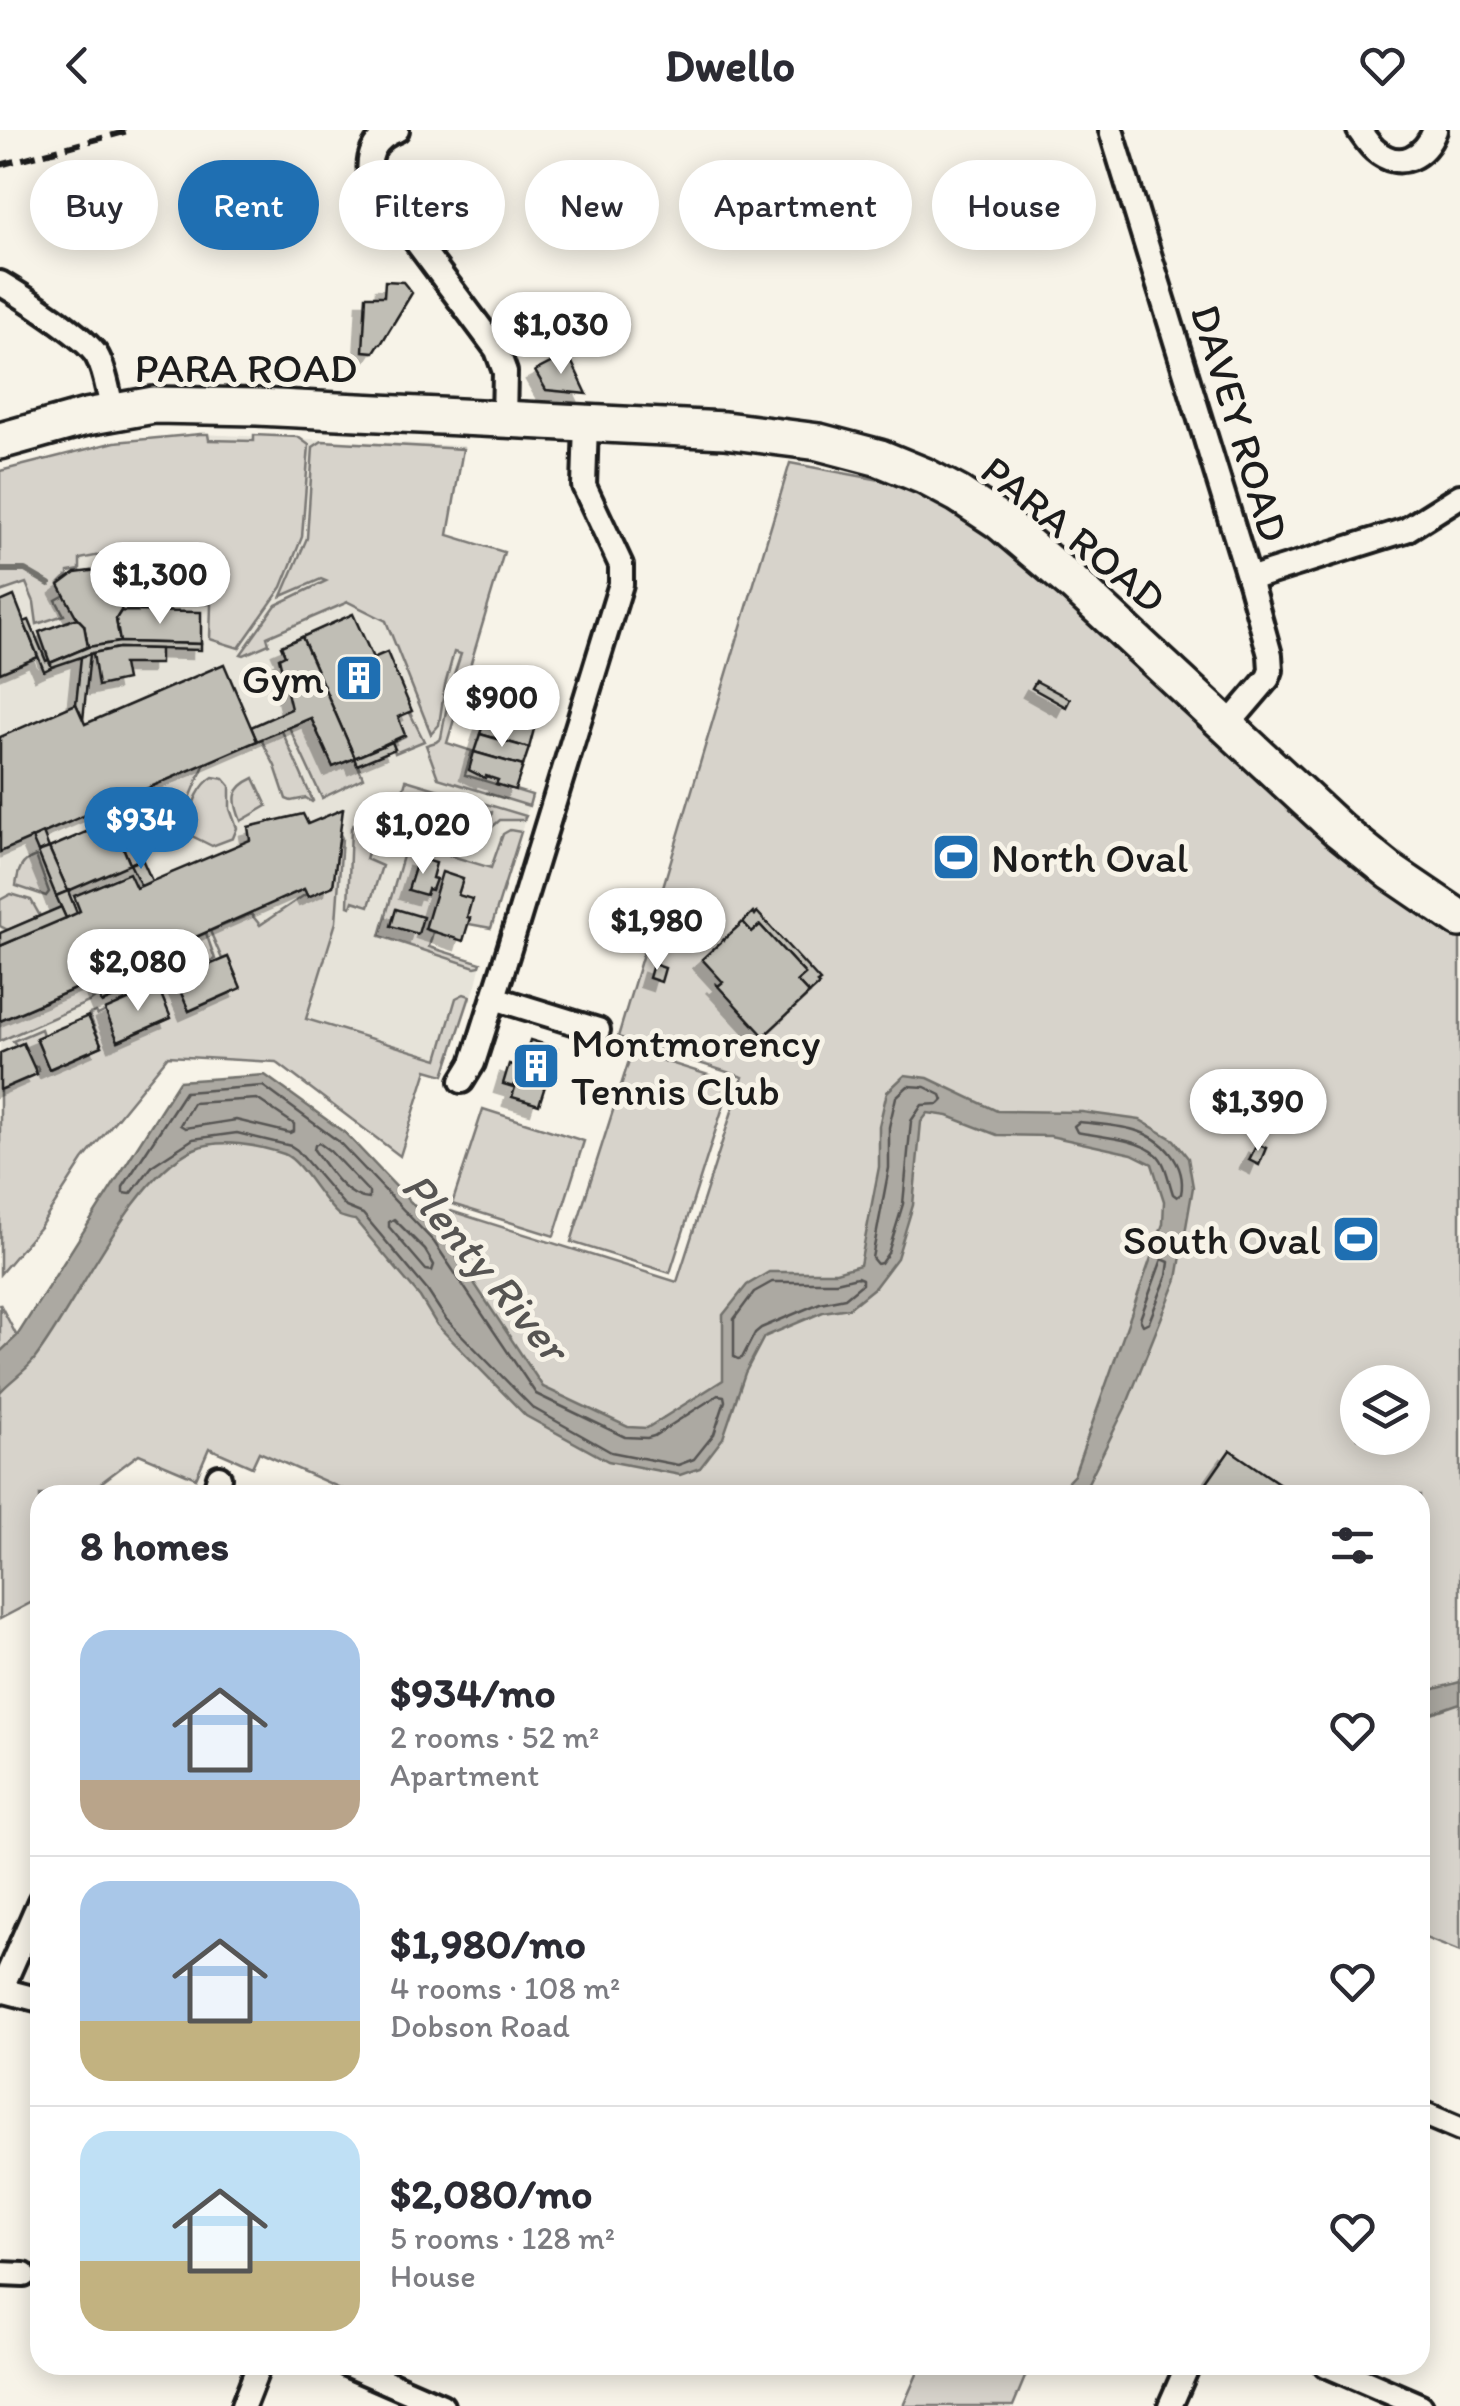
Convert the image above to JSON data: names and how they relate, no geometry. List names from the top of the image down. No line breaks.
{"streets":{"main road":["PARA ROAD"],"street":["DAVEY ROAD"]},"crossings":[["PARA ROAD","DAVEY ROAD"]],"water":["Plenty River"],"places":{"building":["Gym","Montmorency Tennis Club"],"sports":["North Oval","South Oval"]},"page":{"header":"Dwello","chip":["Buy","Rent","Filters","New","Apartment","House"],"price":["$1,030","$1,300","$900","$934","$1,020","$1,980","$2,080","$1,390"],"heading":"8 homes","list":[{"name":"$934/mo","note":"2 rooms · 52 m² · Apartment"},{"name":"$1,980/mo","note":"4 rooms · 108 m² · Dobson Road"},{"name":"$2,080/mo","note":"5 rooms · 128 m² · House"}]}}
